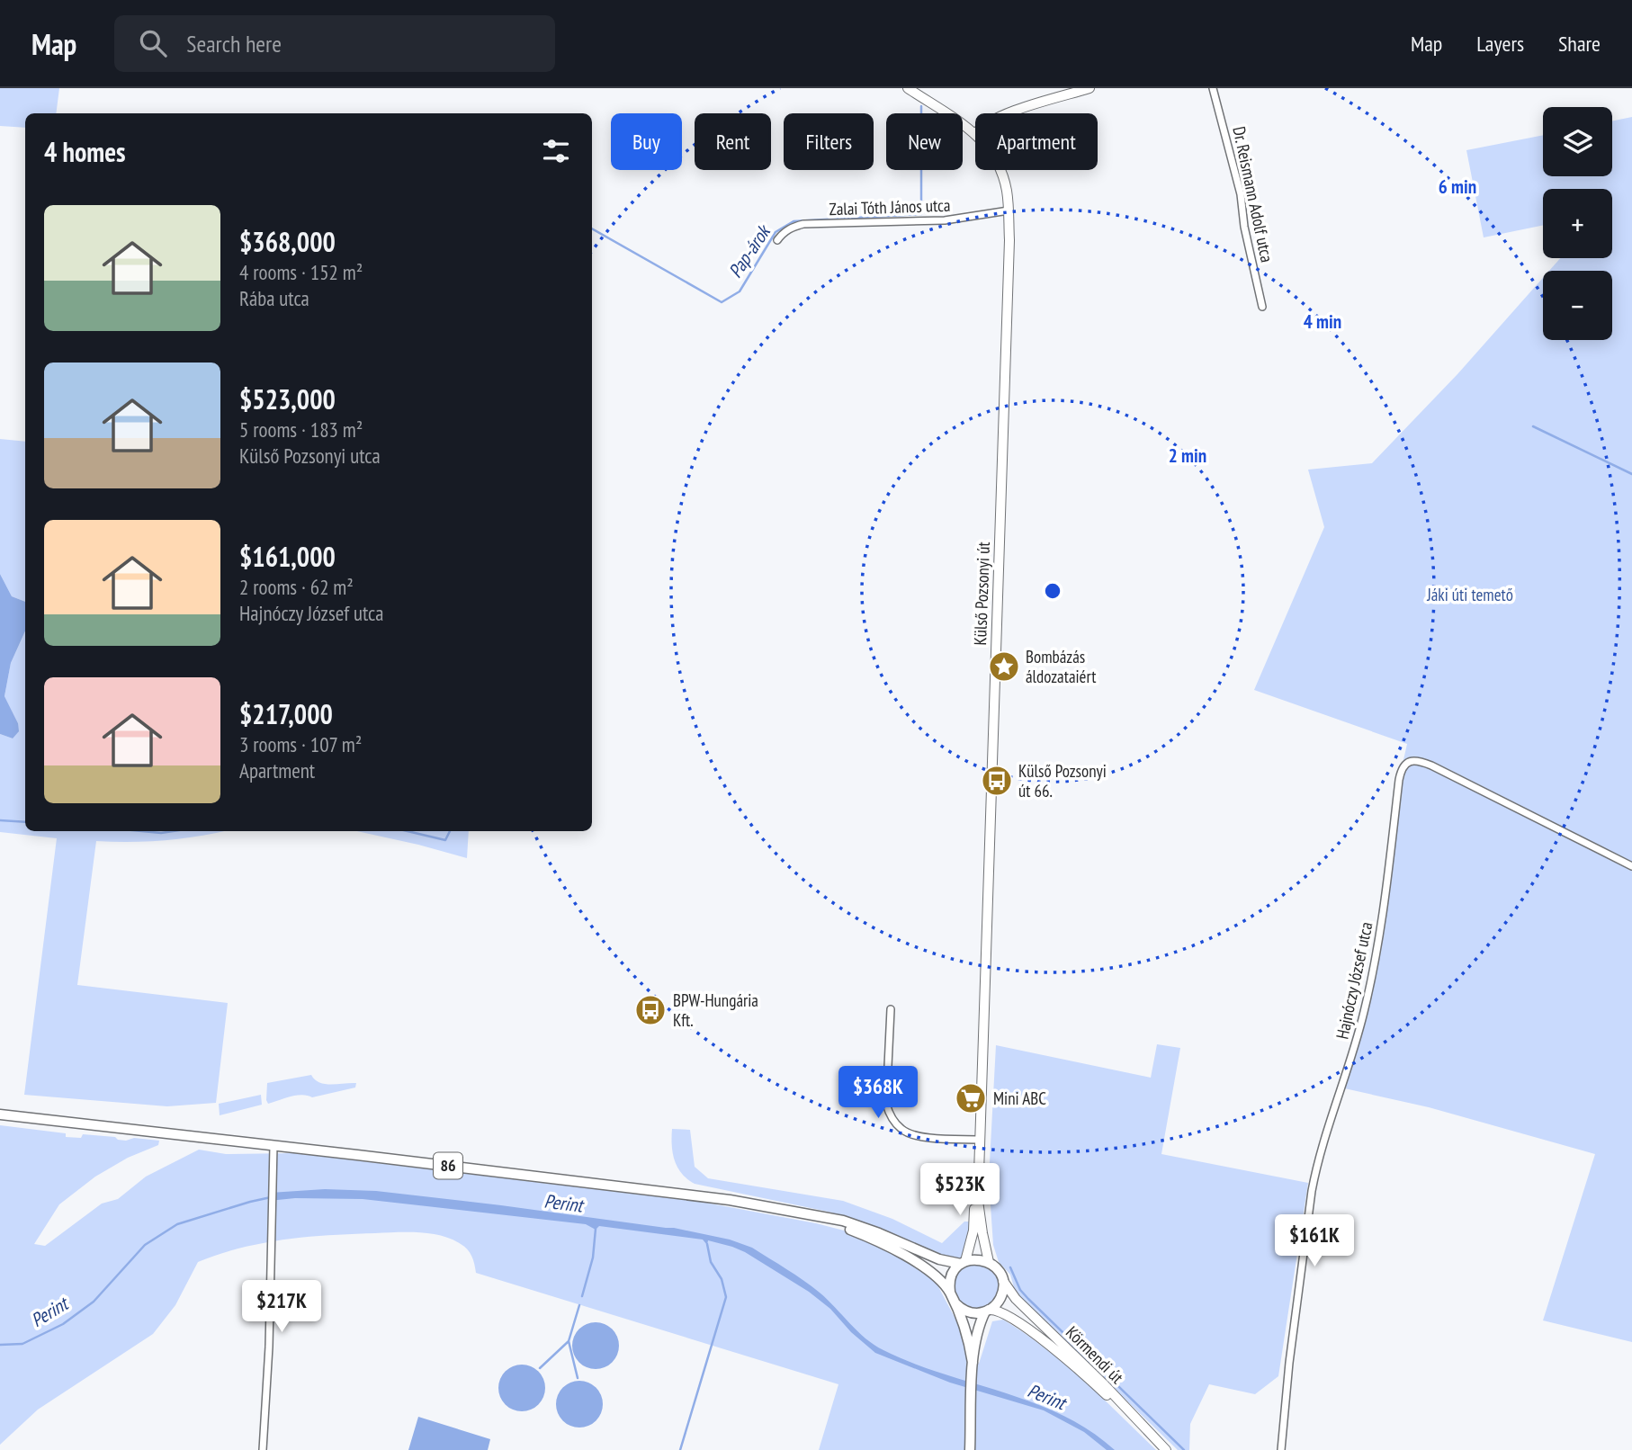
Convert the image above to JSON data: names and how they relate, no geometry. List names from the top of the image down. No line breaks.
{"streets":{"main road":["Külső Pozsonyi út","86","Körmendi út"],"street":["Dr. Reismann Adolf utca","Zalai Tóth János utca","Hajnóczy József utca"]},"crossings":[["Zalai Tóth János utca","Külső Pozsonyi út"],["86","Körmendi út"]],"water":["Pap-árok","Perint"],"parks":["Jáki úti temető"],"places":{"place":["Bombázás áldozataiért"],"bus stop":["Külső Pozsonyi út 66.","BPW-Hungária Kft."],"supermarket":["Mini ABC"]},"page":{"header":"Map","search":"Search here","nav":["Map","Layers","Share"],"map_buttons":["+","−"],"chip":["Buy","Rent","Filters","New","Apartment"],"heading":"4 homes","list":[{"name":"$368,000","note":"4 rooms · 152 m² · Rába utca"},{"name":"$523,000","note":"5 rooms · 183 m² · Külső Pozsonyi utca"},{"name":"$161,000","note":"2 rooms · 62 m² · Hajnóczy József utca"},{"name":"$217,000","note":"3 rooms · 107 m² · Apartment"}],"price":["$368K","$523K","$161K","$217K"]},"rings":["6 min","4 min","2 min"]}
